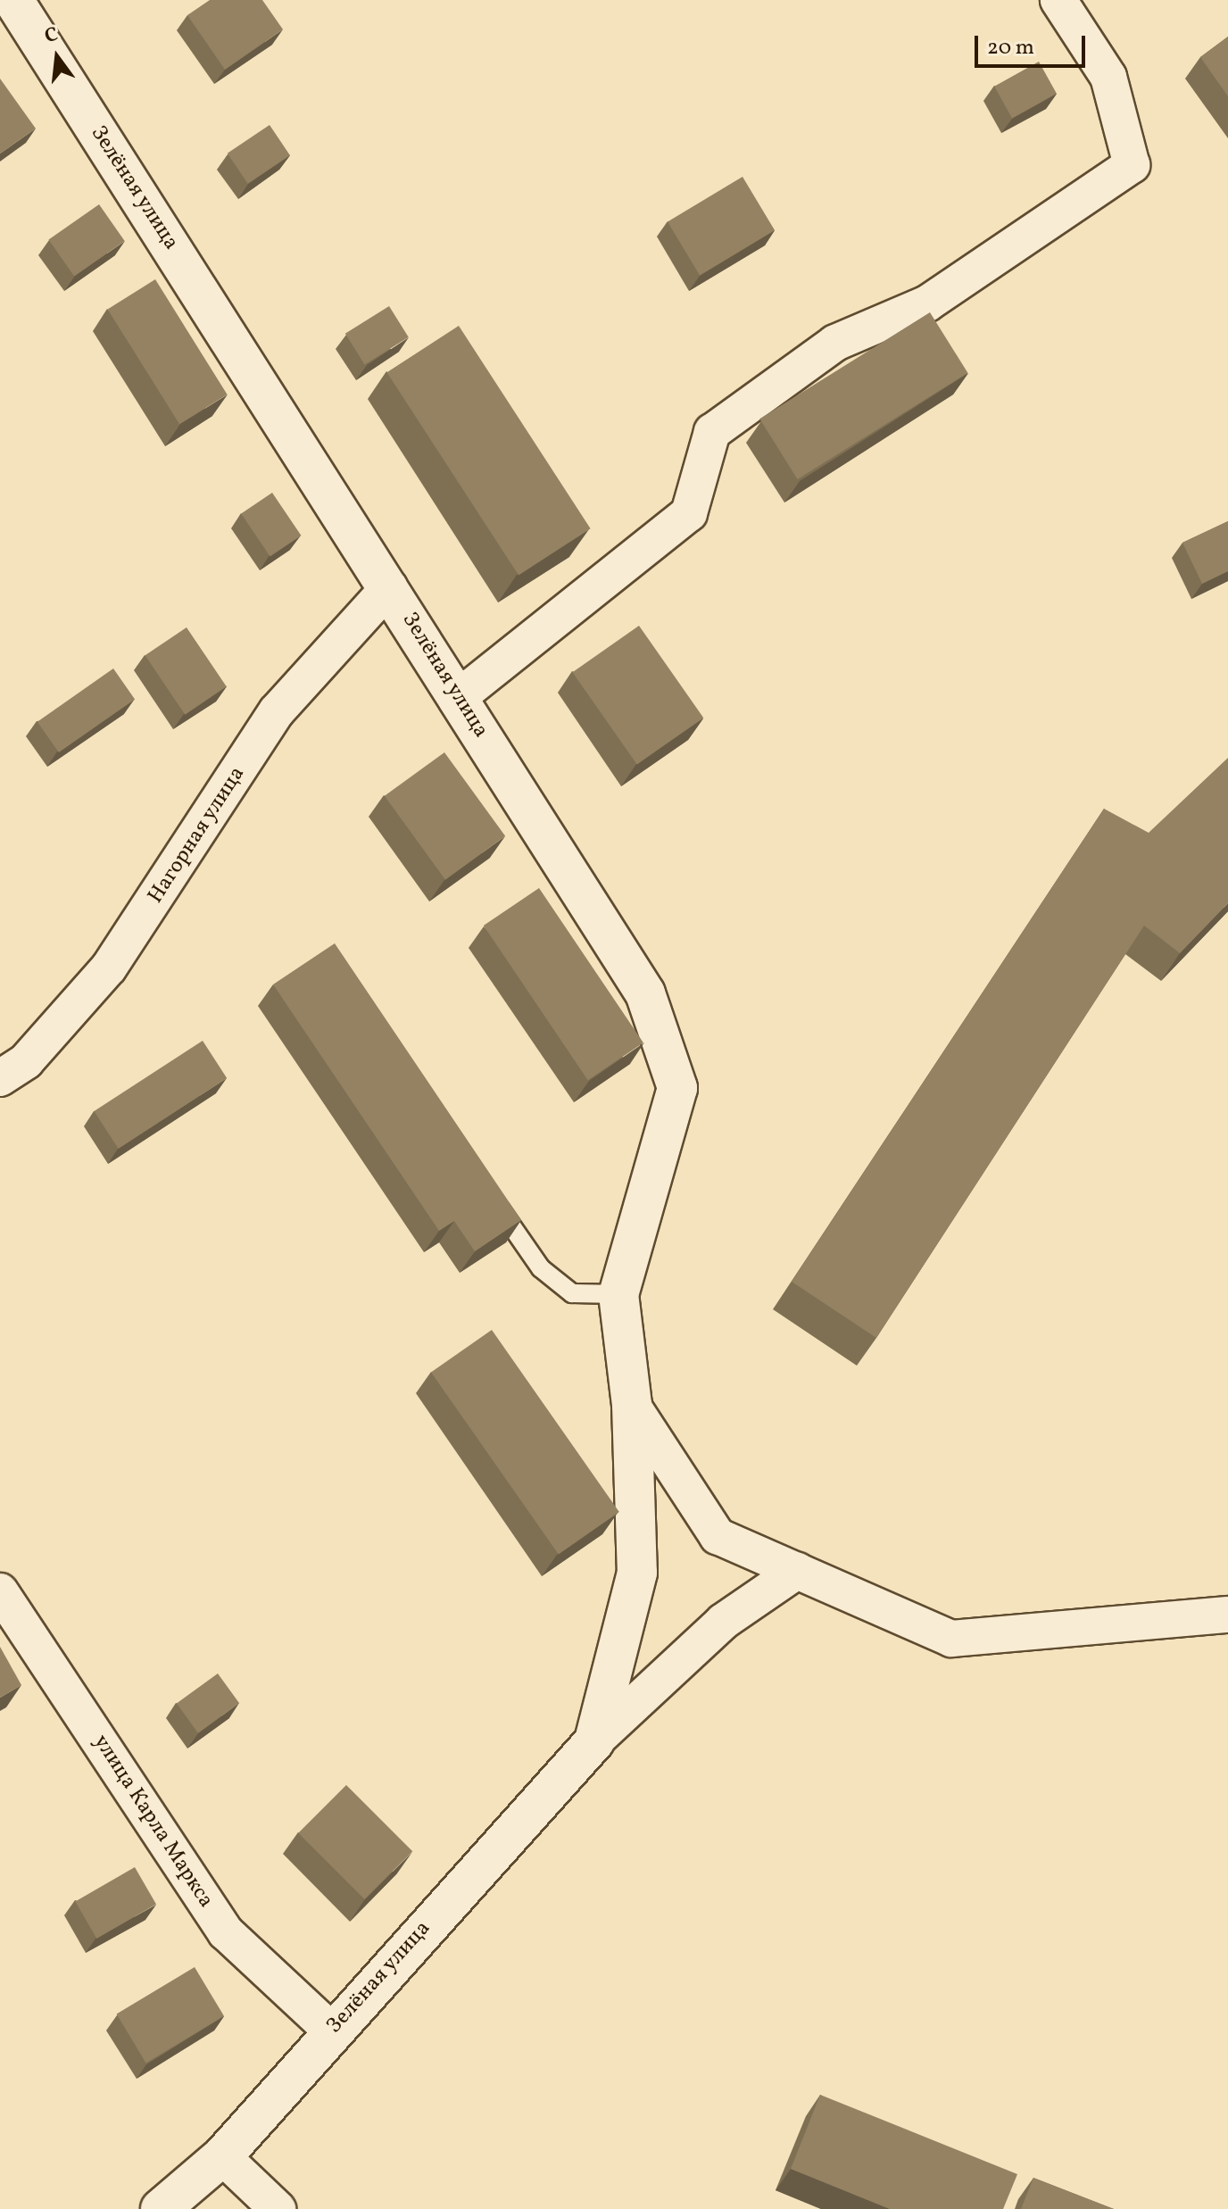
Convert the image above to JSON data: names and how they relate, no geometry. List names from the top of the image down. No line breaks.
{"streets":{"street":["Зелёная улица","Нагорная улица","улица Карла Маркса"]},"crossings":[["Зелёная улица","Нагорная улица"],["Зелёная улица","улица Карла Маркса"]],"scale_bar":"20 m","north":"top"}
